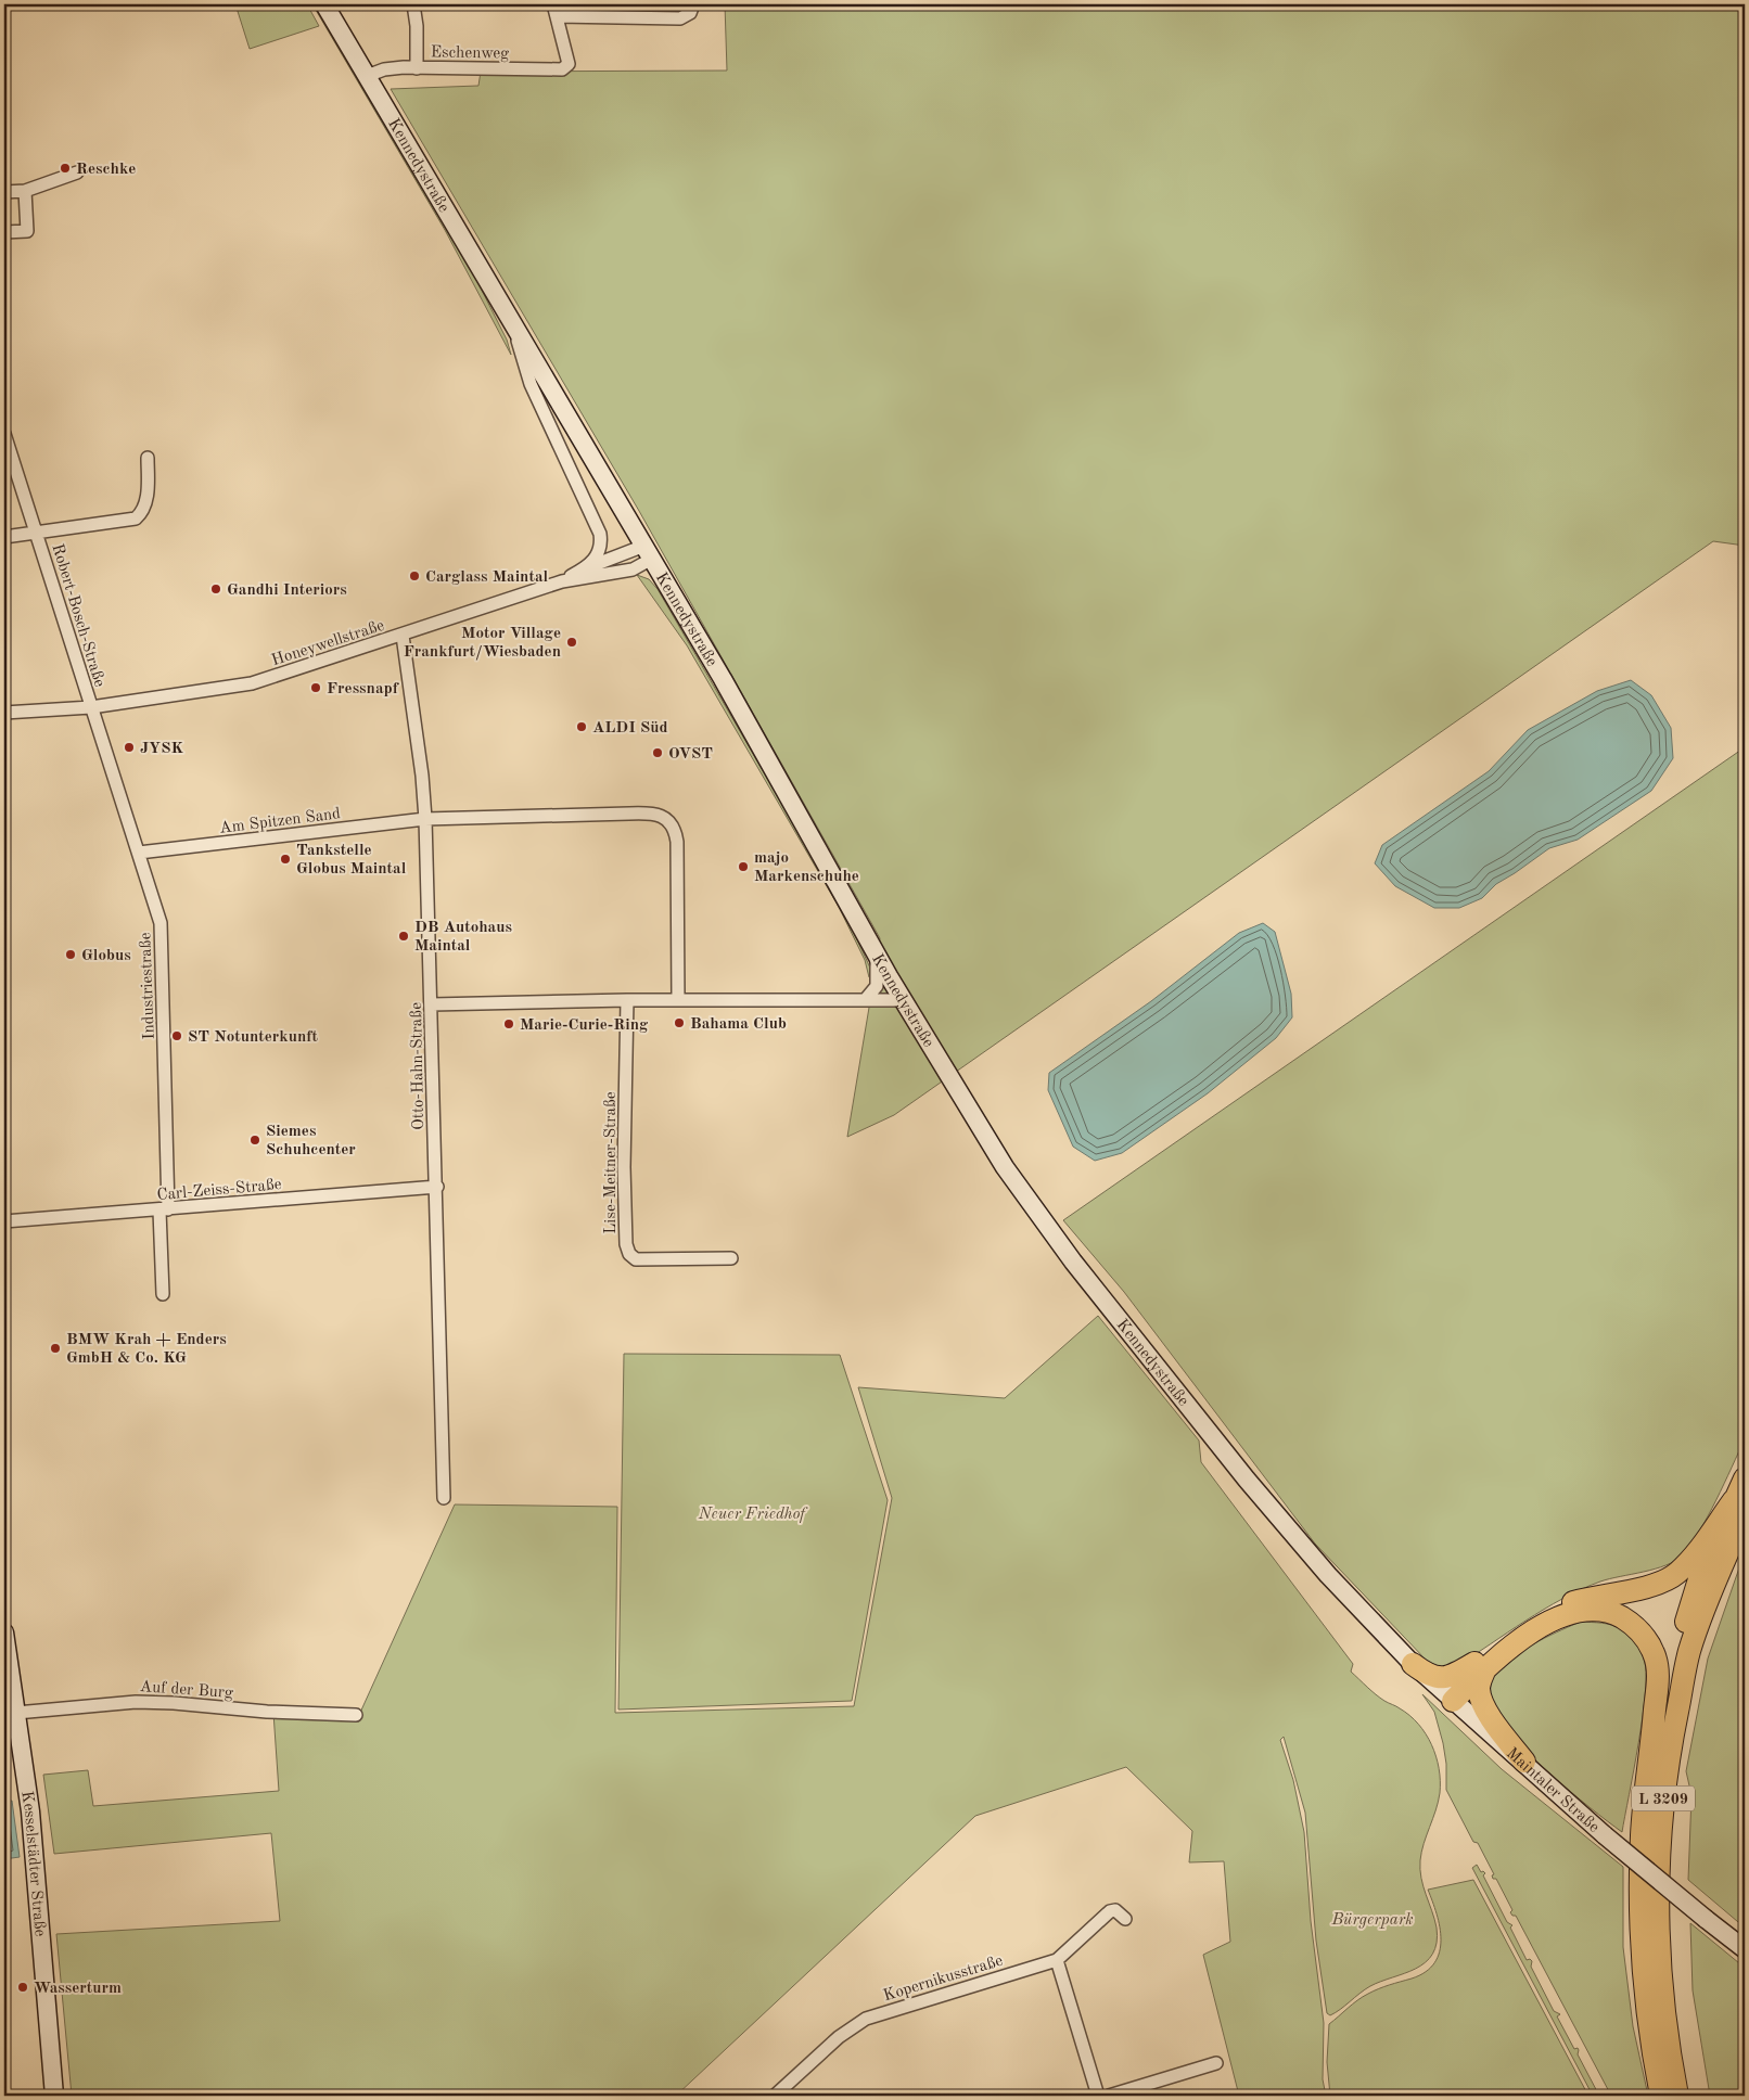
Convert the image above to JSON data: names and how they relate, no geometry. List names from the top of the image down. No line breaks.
{"streets":{"highway":["L 3209"],"main road":["Kennedystraße","Maintaler Straße","Kesselstädter Straße"],"street":["Eschenweg","Robert-Bosch-Straße","Honeywellstraße","Am Spitzen Sand","Industriestraße","Otto-Hahn-Straße","Lise-Meitner-Straße","Carl-Zeiss-Straße","Auf der Burg","Kopernikusstraße"]},"crossings":[["Eschenweg","Kennedystraße"],["Kennedystraße","Honeywellstraße"],["Kennedystraße","Maintaler Straße"],["Robert-Bosch-Straße","Honeywellstraße"],["Robert-Bosch-Straße","Industriestraße"],["Honeywellstraße","Industriestraße"],["Honeywellstraße","Otto-Hahn-Straße"],["Am Spitzen Sand","Industriestraße"],["Am Spitzen Sand","Otto-Hahn-Straße"],["Industriestraße","Carl-Zeiss-Straße"],["Otto-Hahn-Straße","Carl-Zeiss-Straße"],["Auf der Burg","Kesselstädter Straße"]],"parks":["Neuer Friedhof","Bürgerpark"],"places":["Reschke","Carglass Maintal","Gandhi Interiors","Motor Village Frankfurt/Wiesbaden","Fressnapf","ALDI Süd","JYSK","OVST","Tankstelle Globus Maintal","majo Markenschuhe","DB Autohaus Maintal","Globus","Bahama Club","Marie-Curie-Ring","ST Notunterkunft","Siemes Schuhcenter","BMW Krah + Enders GmbH & Co. KG","Wasserturm"]}
